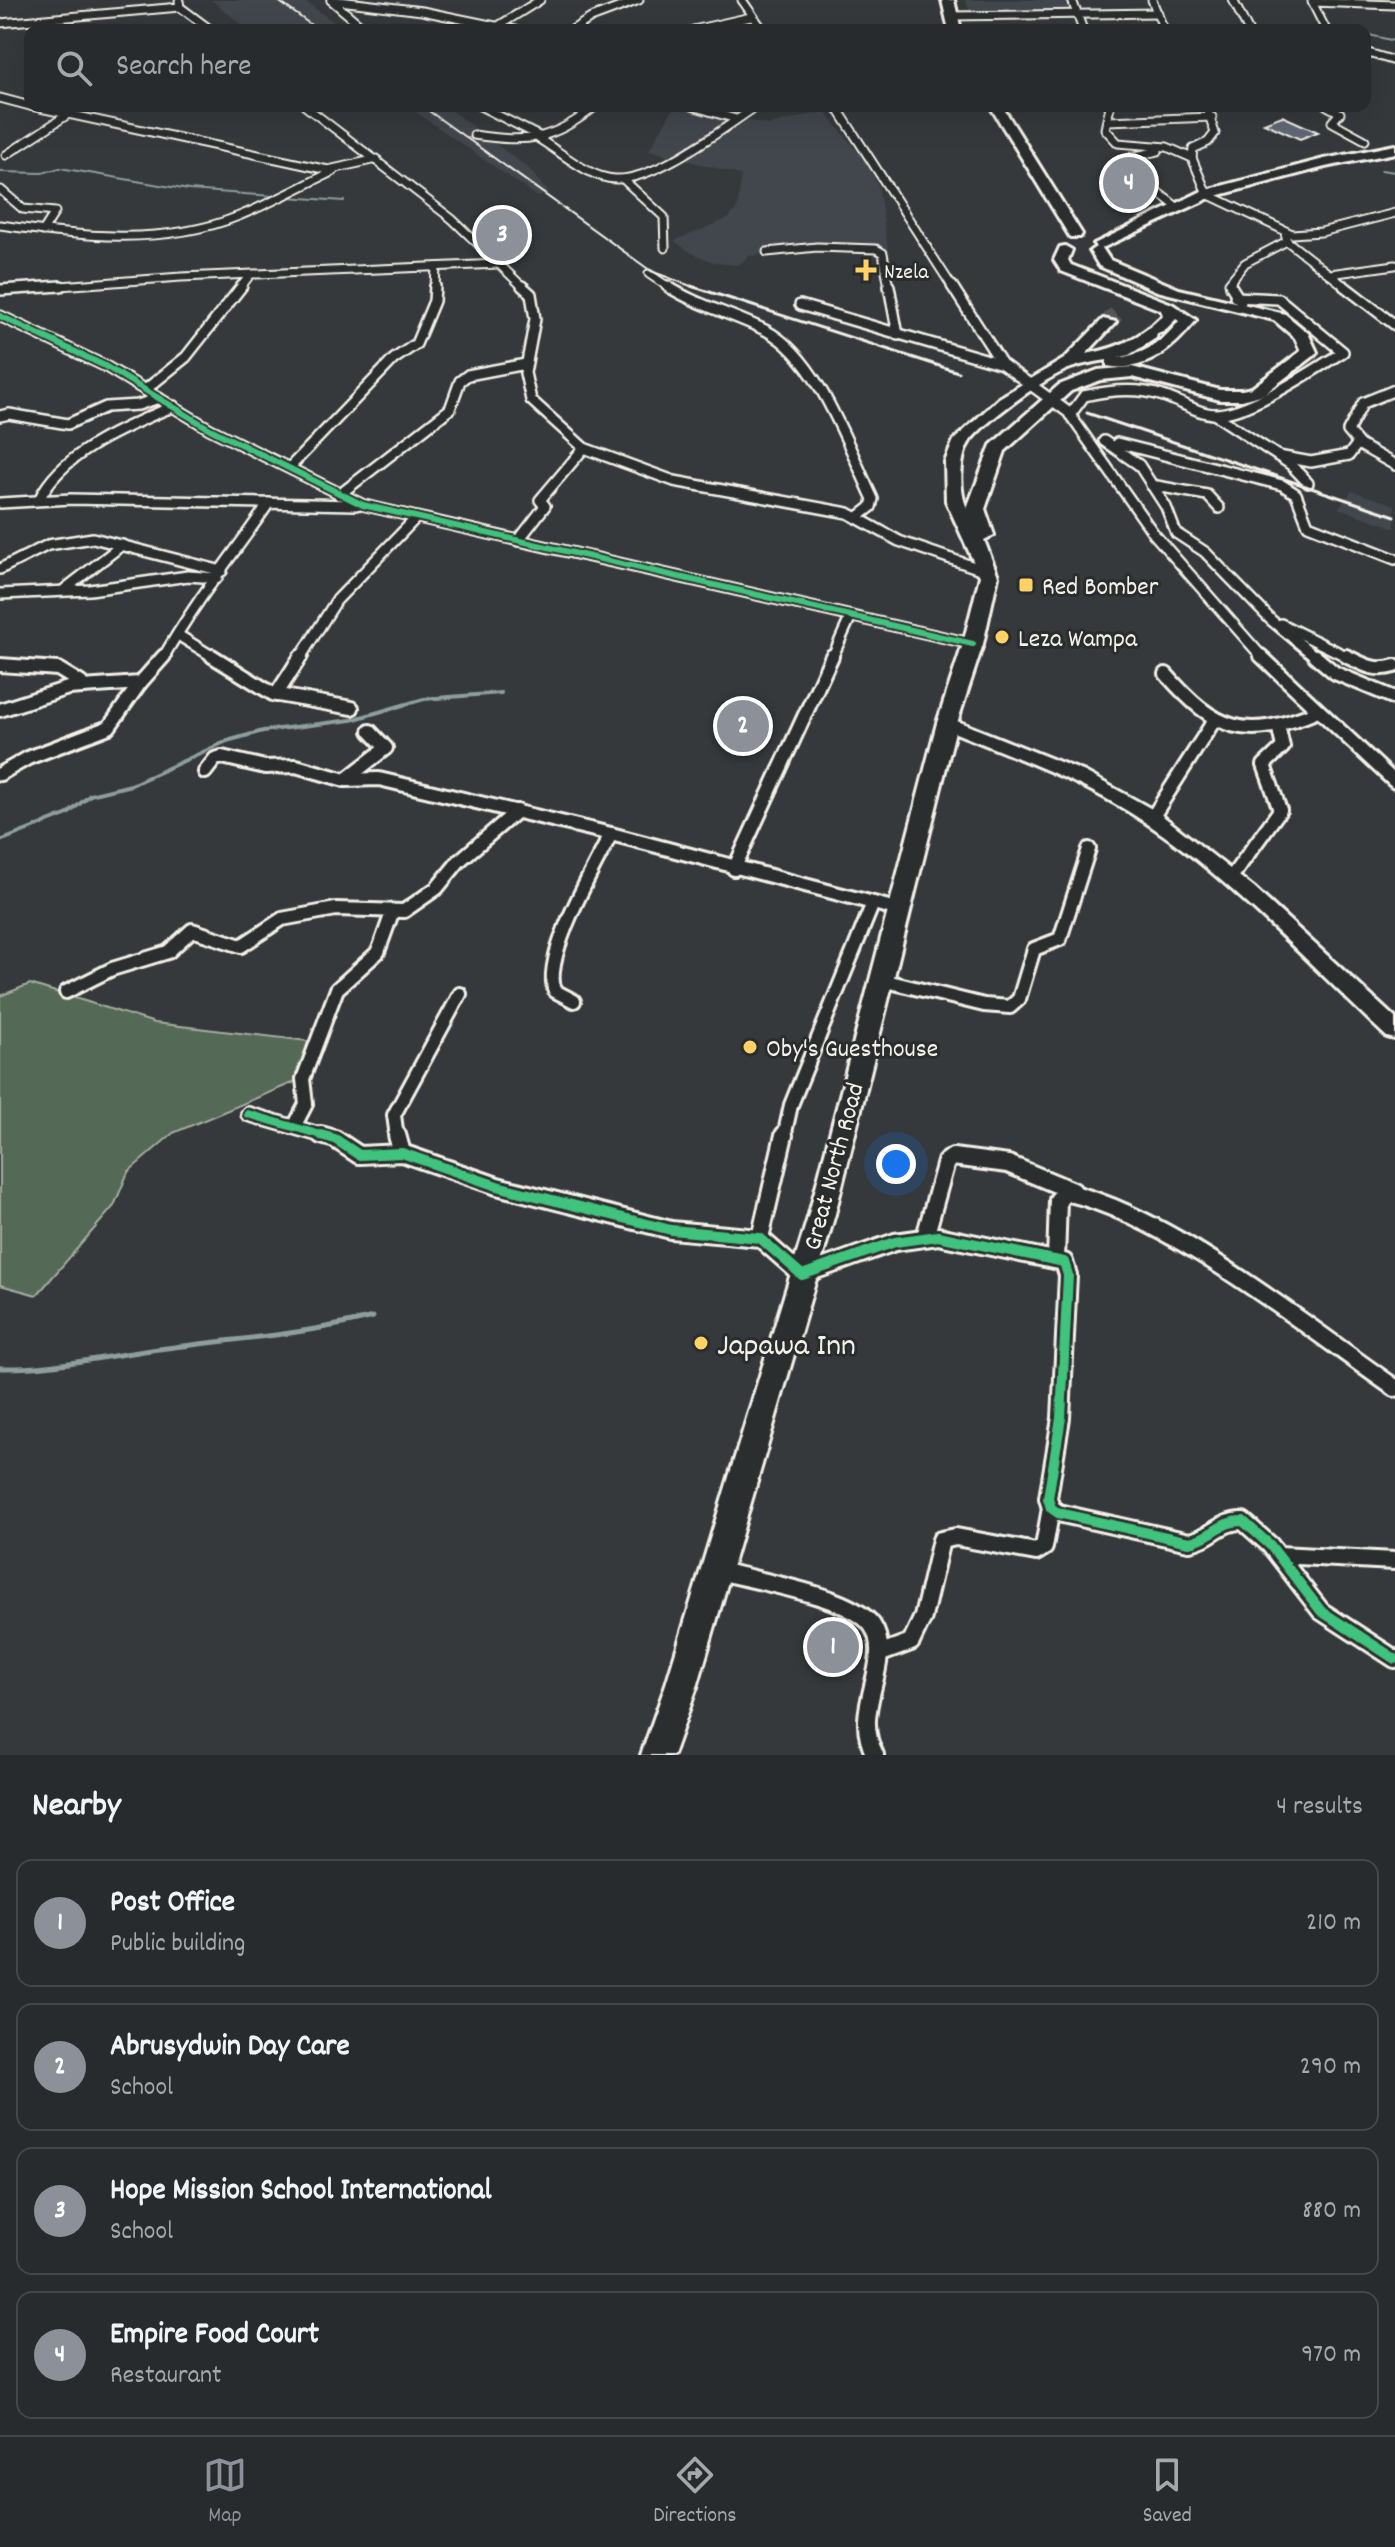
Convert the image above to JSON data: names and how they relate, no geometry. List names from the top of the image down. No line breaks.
{"streets":{"highway":["Great North Road"]},"places":{"health":["Nzela"],"transit":["Red Bomber"],"other":["Leza Wampa","Oby's Guesthouse","Japawa Inn"]},"page":{"search":"Search here","pins":["4","3","2","1"],"heading":["Nearby","4 results"],"list":[{"mark":"1","name":"Post Office","note":"Public building","value":"210 m"},{"mark":"2","name":"Abrusydwin Day Care","note":"School","value":"290 m"},{"mark":"3","name":"Hope Mission School International","note":"School","value":"880 m"},{"mark":"4","name":"Empire Food Court","note":"Restaurant","value":"970 m"}],"nav":["Map","Directions","Saved"]}}
